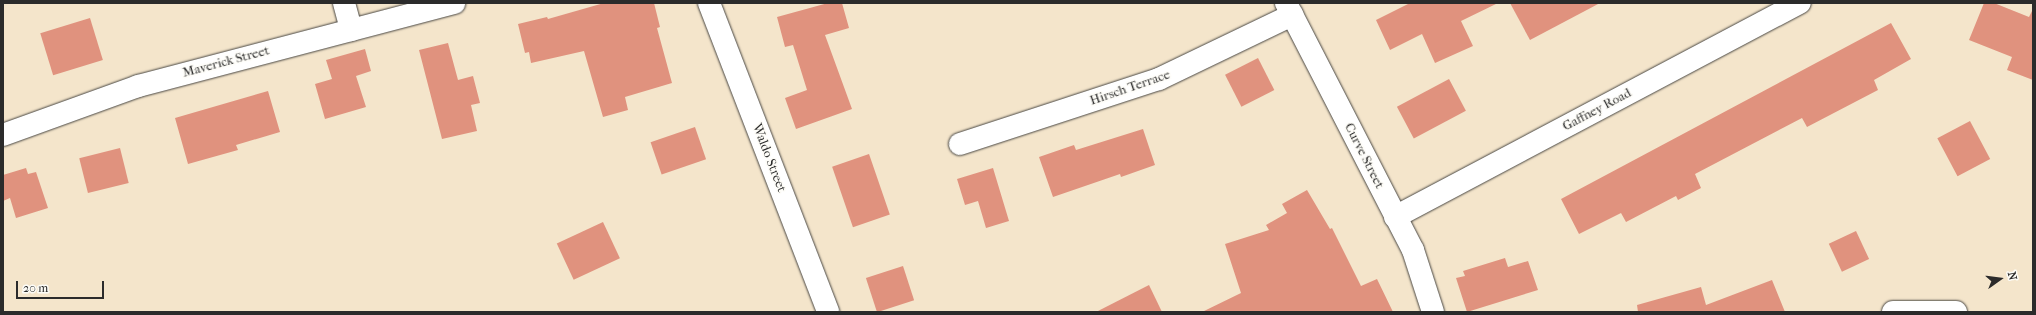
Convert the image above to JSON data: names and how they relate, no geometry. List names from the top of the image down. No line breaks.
{"streets":{"street":["Maverick Street","Hirsch Terrace","Gaffney Road","Curve Street","Waldo Street"]},"crossings":[["Hirsch Terrace","Curve Street"],["Gaffney Road","Curve Street"]],"scale_bar":"20 m","north":"right"}
